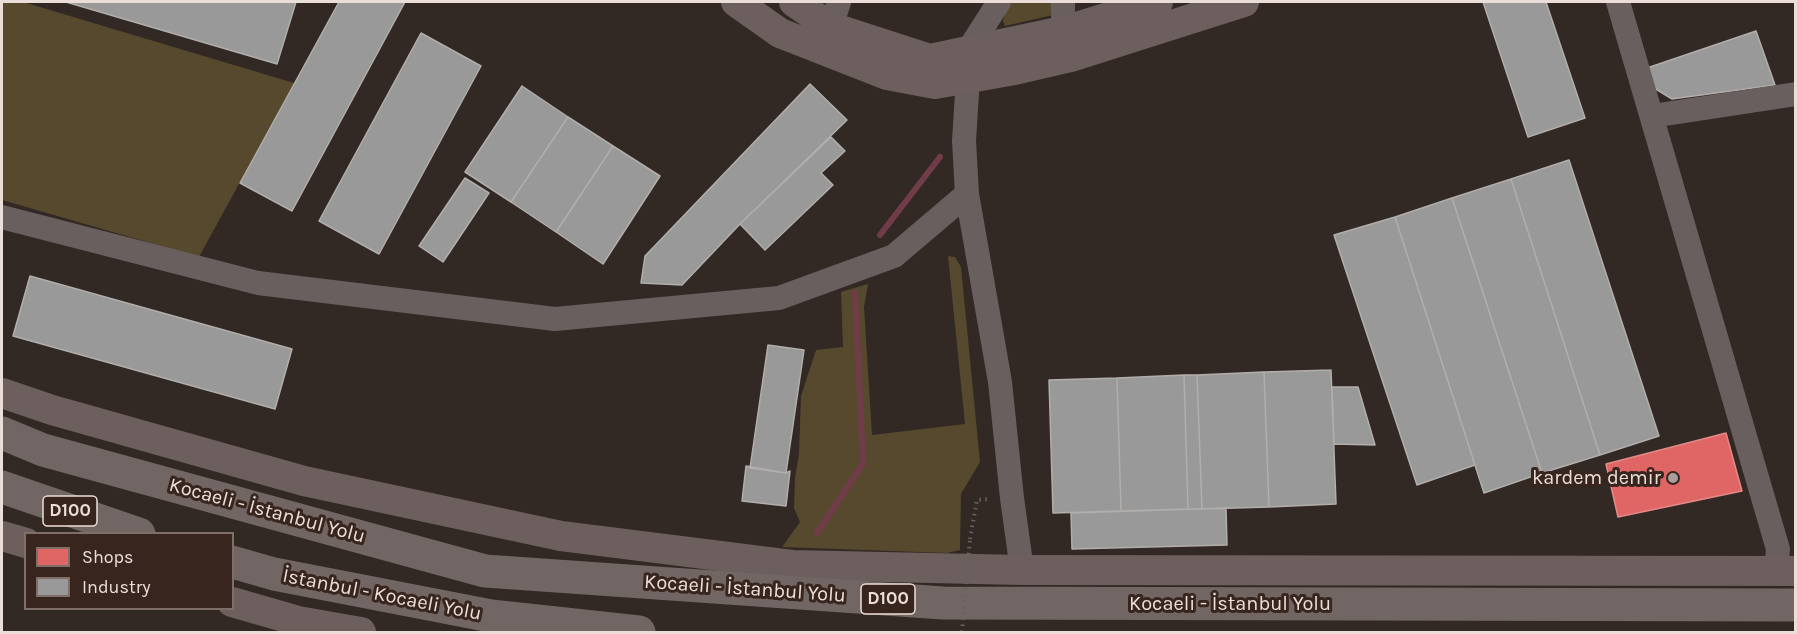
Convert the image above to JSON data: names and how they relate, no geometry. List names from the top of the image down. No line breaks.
{"streets":{"highway":["D100","Kocaeli - İstanbul Yolu","İstanbul - Kocaeli Yolu"]},"places":["kardem demir"],"legend":["Shops","Industry"]}
